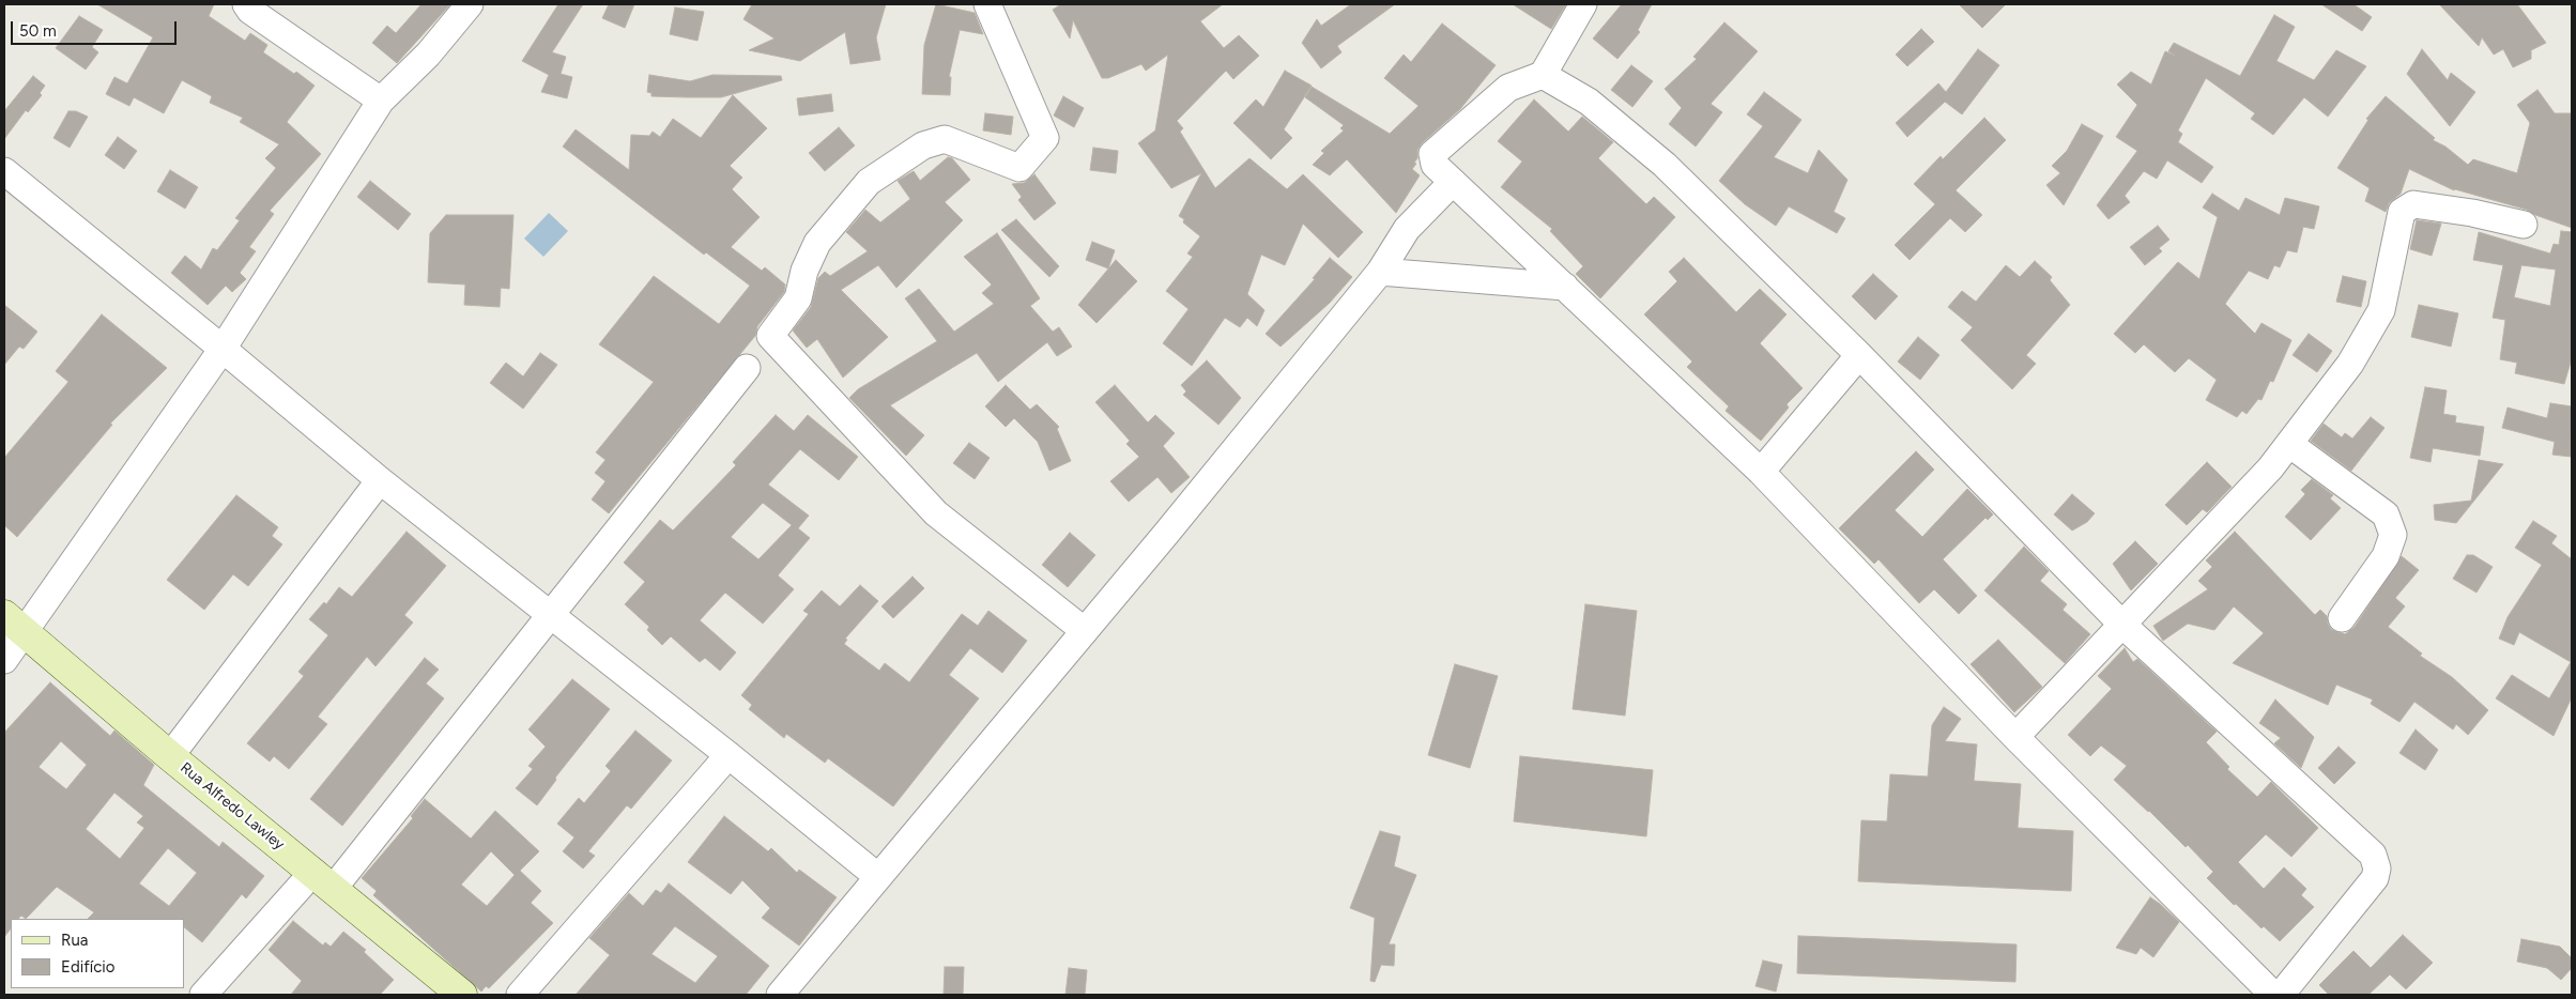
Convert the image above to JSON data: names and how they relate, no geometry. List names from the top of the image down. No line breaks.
{"streets":{"main road":["Rua Alfredo Lawley"]},"legend":["Rua","Edifício"],"scale_bar":"50 m"}
